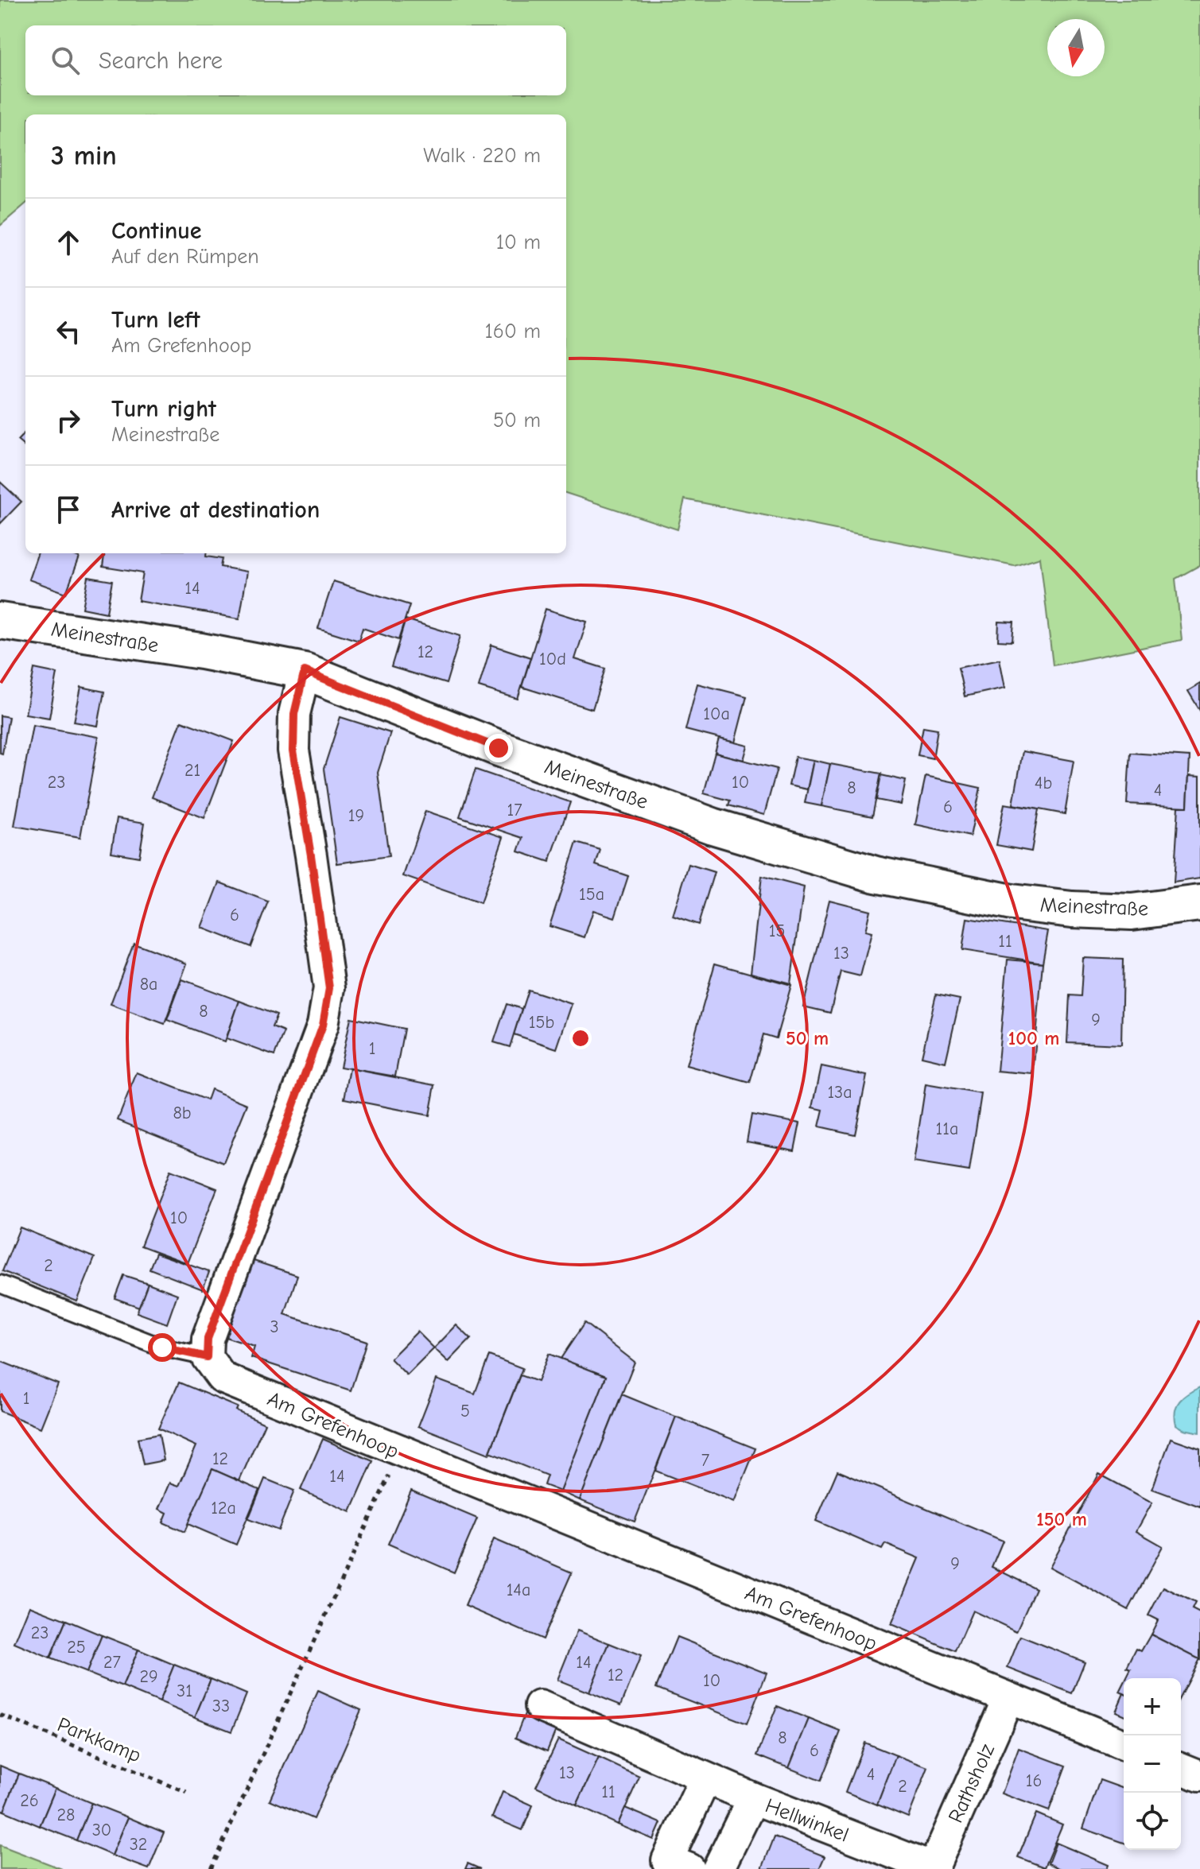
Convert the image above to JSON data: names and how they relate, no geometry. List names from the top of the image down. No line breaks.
{"streets":{"street":["Meinestraße","Am Grefenhoop","Rathsholz","Hellwinkel"],"path":["Parkkamp"]},"crossings":[["Am Grefenhoop","Rathsholz"],["Rathsholz","Hellwinkel"]],"house_numbers":["14","12","10d","10a","21","23","10","4b","8","4","6","17","19","15a","6","15","11","13","8a","8","9","15b","1","13a","8b","11a","10","2","3","1","5","12","7","14","12a","9","14a","23","25","27","14","12","29","10","31","33","8","6","13","4","16","2","11","26","28","30","32"],"north":"bottom","page":{"search":"Search here","heading":["3 min","Walk · 220 m"],"list":[["Continue","Auf den Rümpen","10 m"],["Turn left","Am Grefenhoop","160 m"],["Turn right","Meinestraße","50 m"],"Arrive at destination"],"map_buttons":["+","−"]},"rings":["50 m","100 m","150 m"]}
